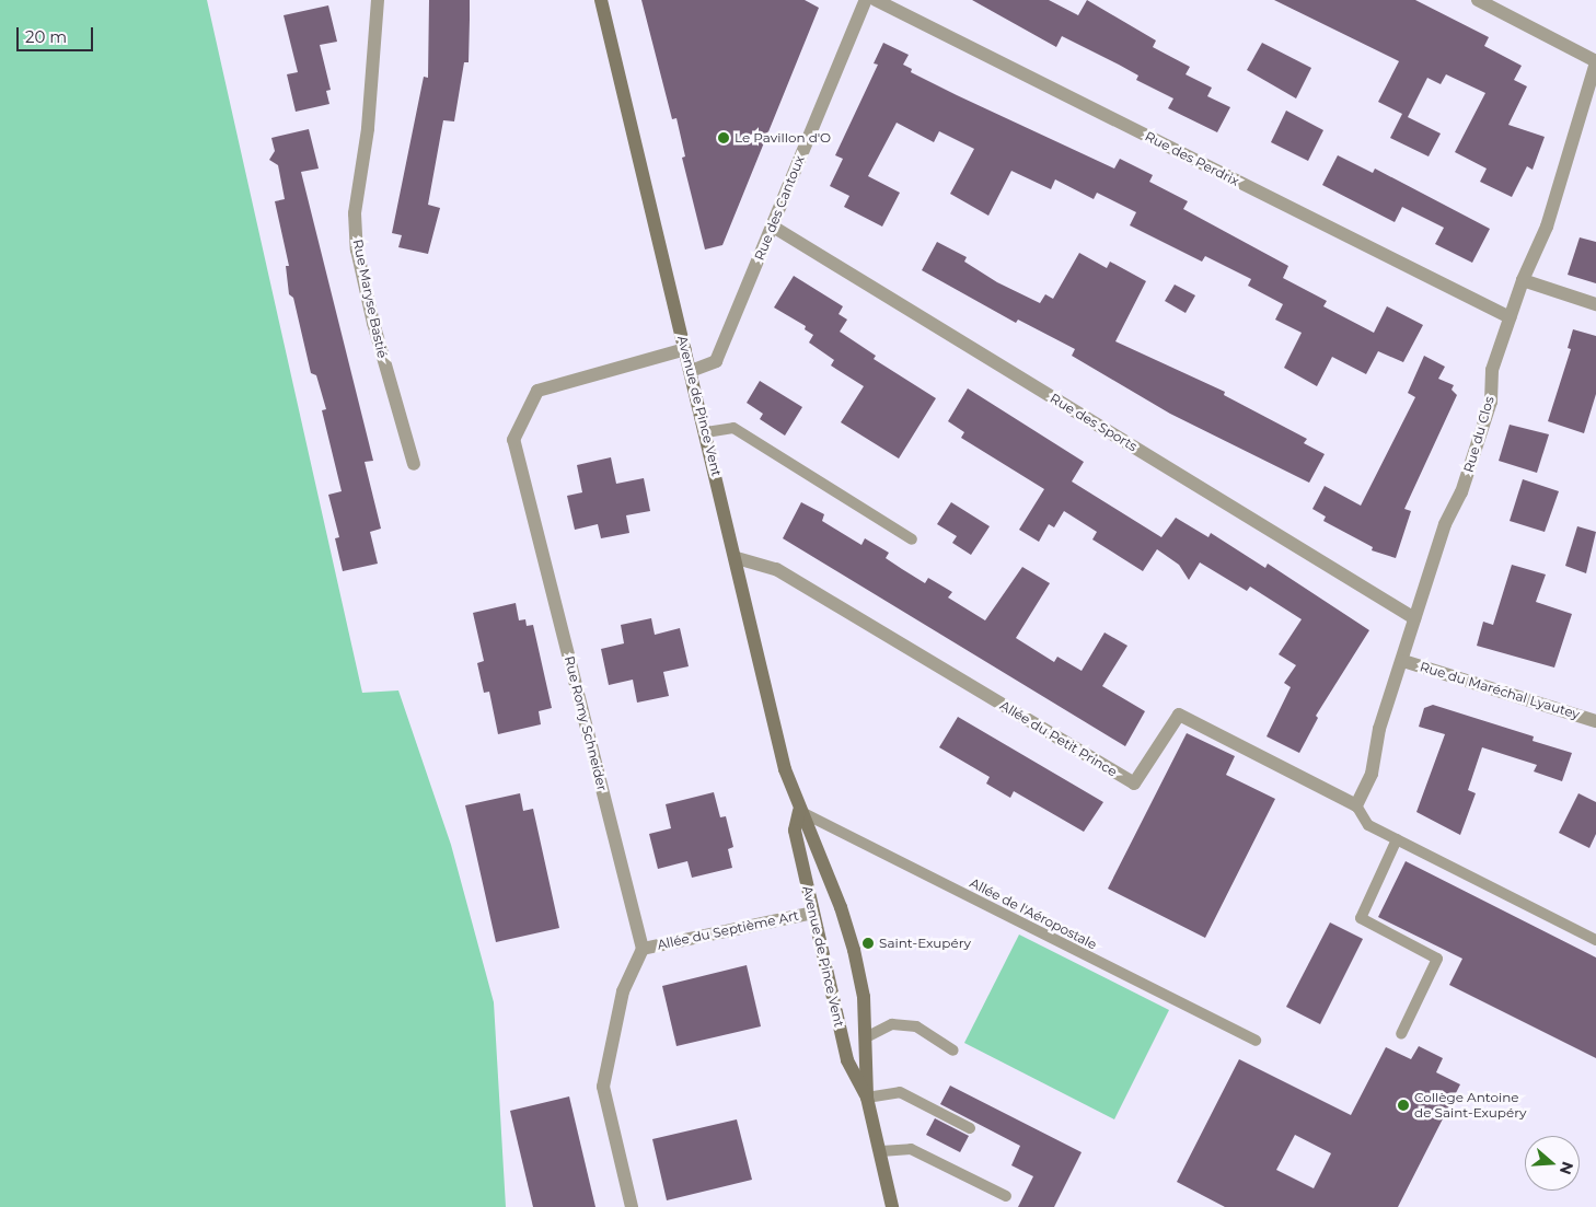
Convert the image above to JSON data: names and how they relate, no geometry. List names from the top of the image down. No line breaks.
{"streets":{"main road":["Avenue de Pince Vent"],"street":["Rue des Perdrix","Rue des Cantoux","Rue Maryse Bastié","Rue des Sports","Rue du Clos","Rue du Maréchal Lyautey","Rue Romy Schneider","Allée du Petit Prince","Allée du Septième Art"],"lane":["Allée de l'Aéropostale"]},"crossings":[["Rue des Perdrix","Rue du Clos"],["Rue des Cantoux","Avenue de Pince Vent"],["Rue des Cantoux","Rue des Sports"],["Avenue de Pince Vent","Rue Romy Schneider"],["Avenue de Pince Vent","Allée du Petit Prince"],["Avenue de Pince Vent","Allée de l'Aéropostale"],["Avenue de Pince Vent","Allée du Septième Art"],["Rue des Sports","Rue du Clos"],["Rue du Clos","Rue du Maréchal Lyautey"],["Rue du Clos","Allée du Petit Prince"],["Rue Romy Schneider","Allée du Septième Art"]],"places":["Le Pavillon d'O","Saint-Exupéry","Collège Antoine de Saint-Exupéry"],"scale_bar":"20 m","north":"right"}
